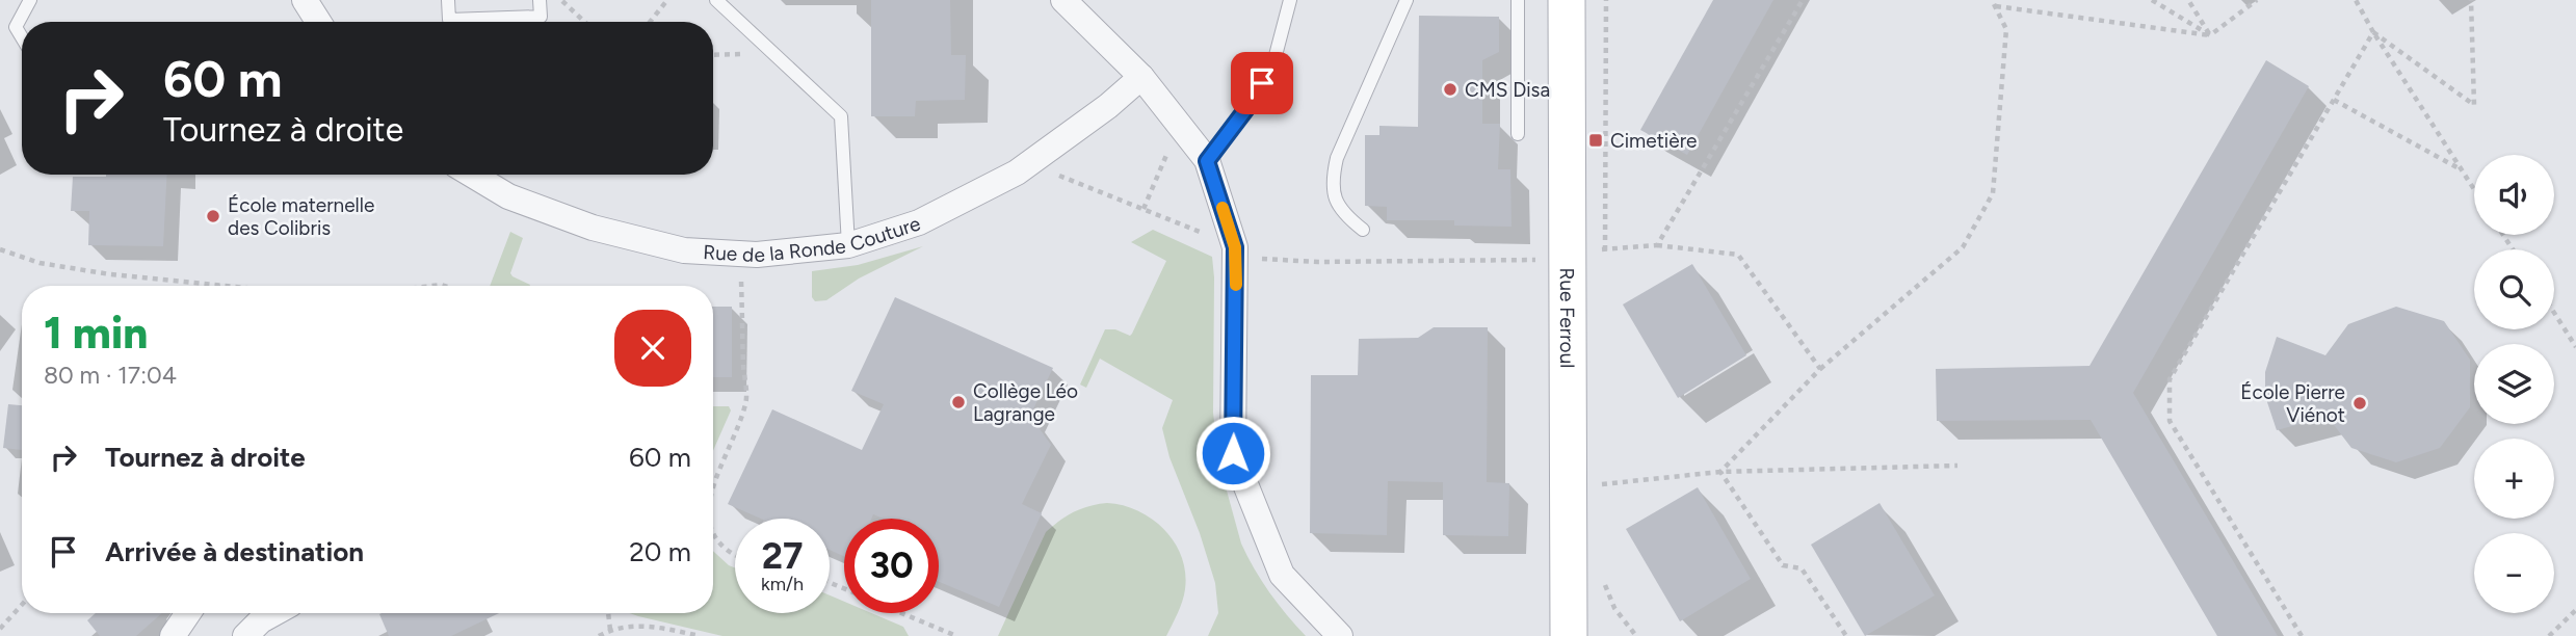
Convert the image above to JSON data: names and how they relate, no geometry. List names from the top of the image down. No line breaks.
{"streets":{"street":["Rue de la Ronde Couture","Rue Ferroul"]},"places":{"other":["CMS Disa","École maternelle des Colibris","Collège Léo Lagrange","École Pierre Viénot"],"transit":["Cimetière"]},"page":{"turn":["60 m","Tournez à droite"],"map_buttons":["+","−"],"heading":["1 min","80 m · 17:04"],"list":[{"name":"Tournez à droite","value":"60 m"},{"name":"Arrivée à destination","value":"20 m"}],"speed":"27 km/h","limit":"30"}}
